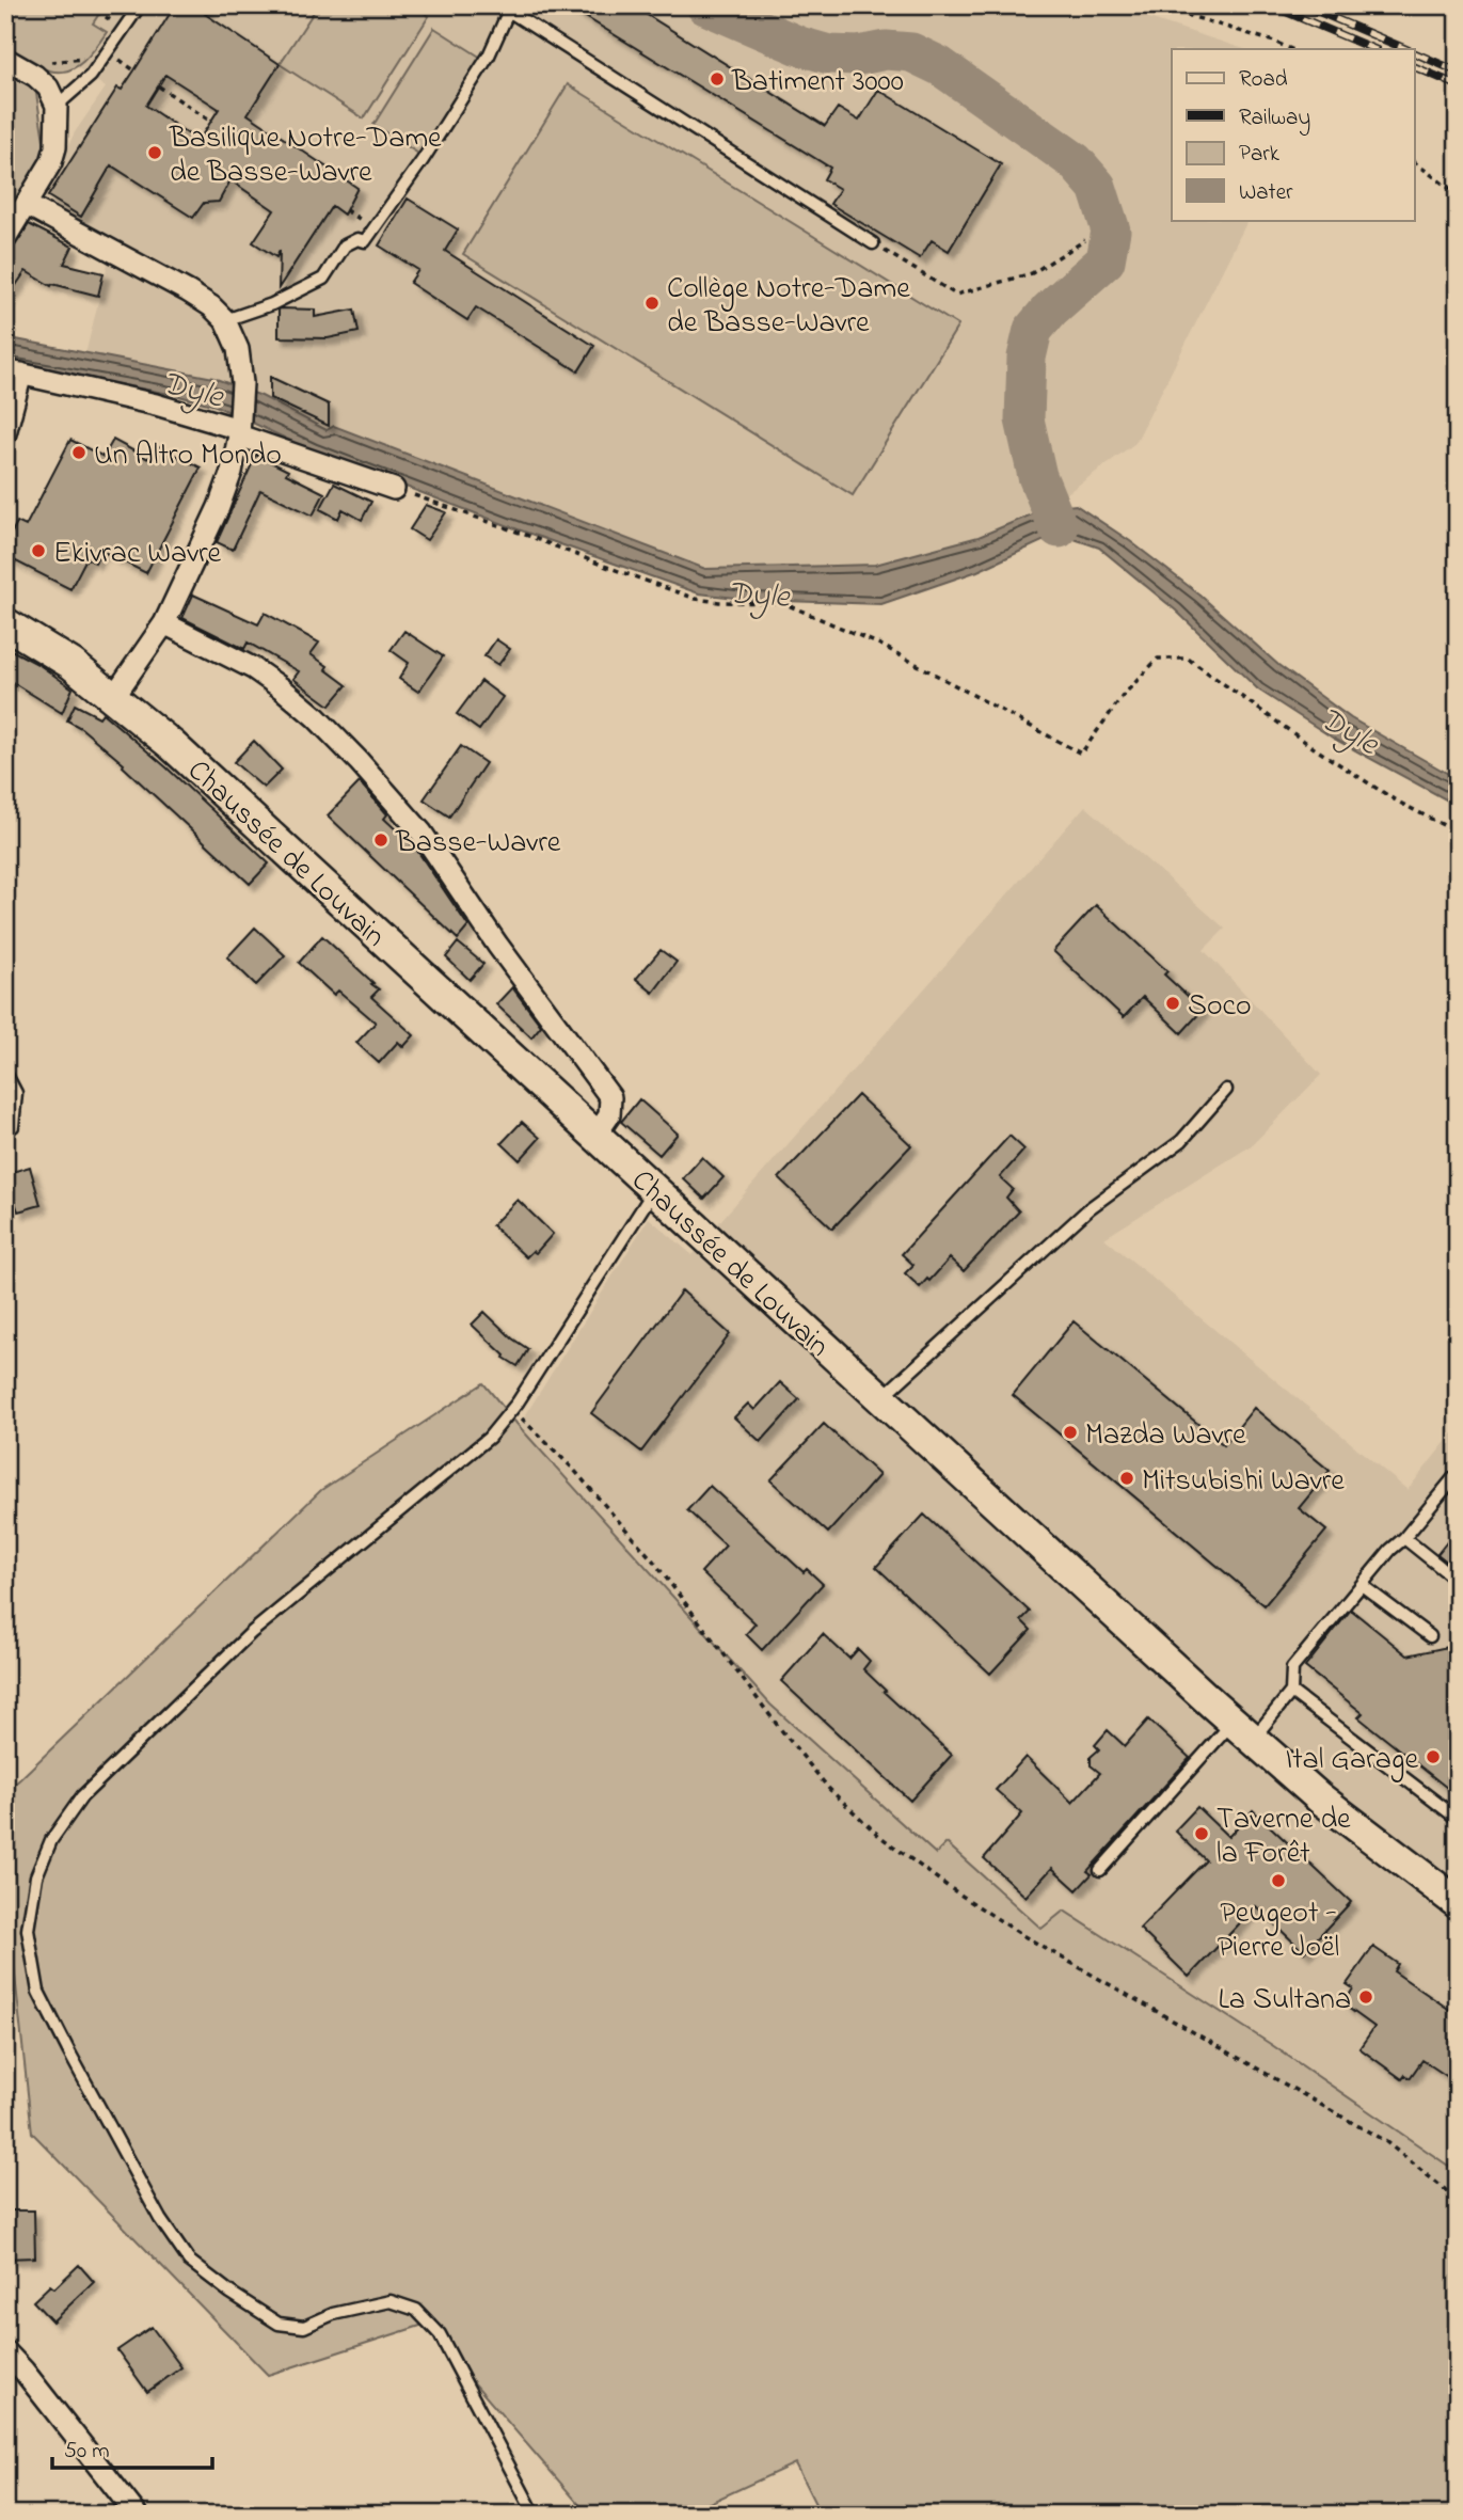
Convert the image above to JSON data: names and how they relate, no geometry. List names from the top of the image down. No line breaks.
{"streets":{"main road":["Chaussée de Louvain"]},"water":["Dyle"],"places":["Batiment 3000","Basilique Notre-Dame de Basse-Wavre","Collège Notre-Dame de Basse-Wavre","Un Altro Mondo","Ekivrac Wavre","Basse-Wavre","Soco","Mazda Wavre","Mitsubishi Wavre","Ital Garage","Taverne de la Forêt","Peugeot - Pierre Joël","La Sultana"],"legend":["Road","Railway","Park","Water"],"scale_bar":"50 m"}
